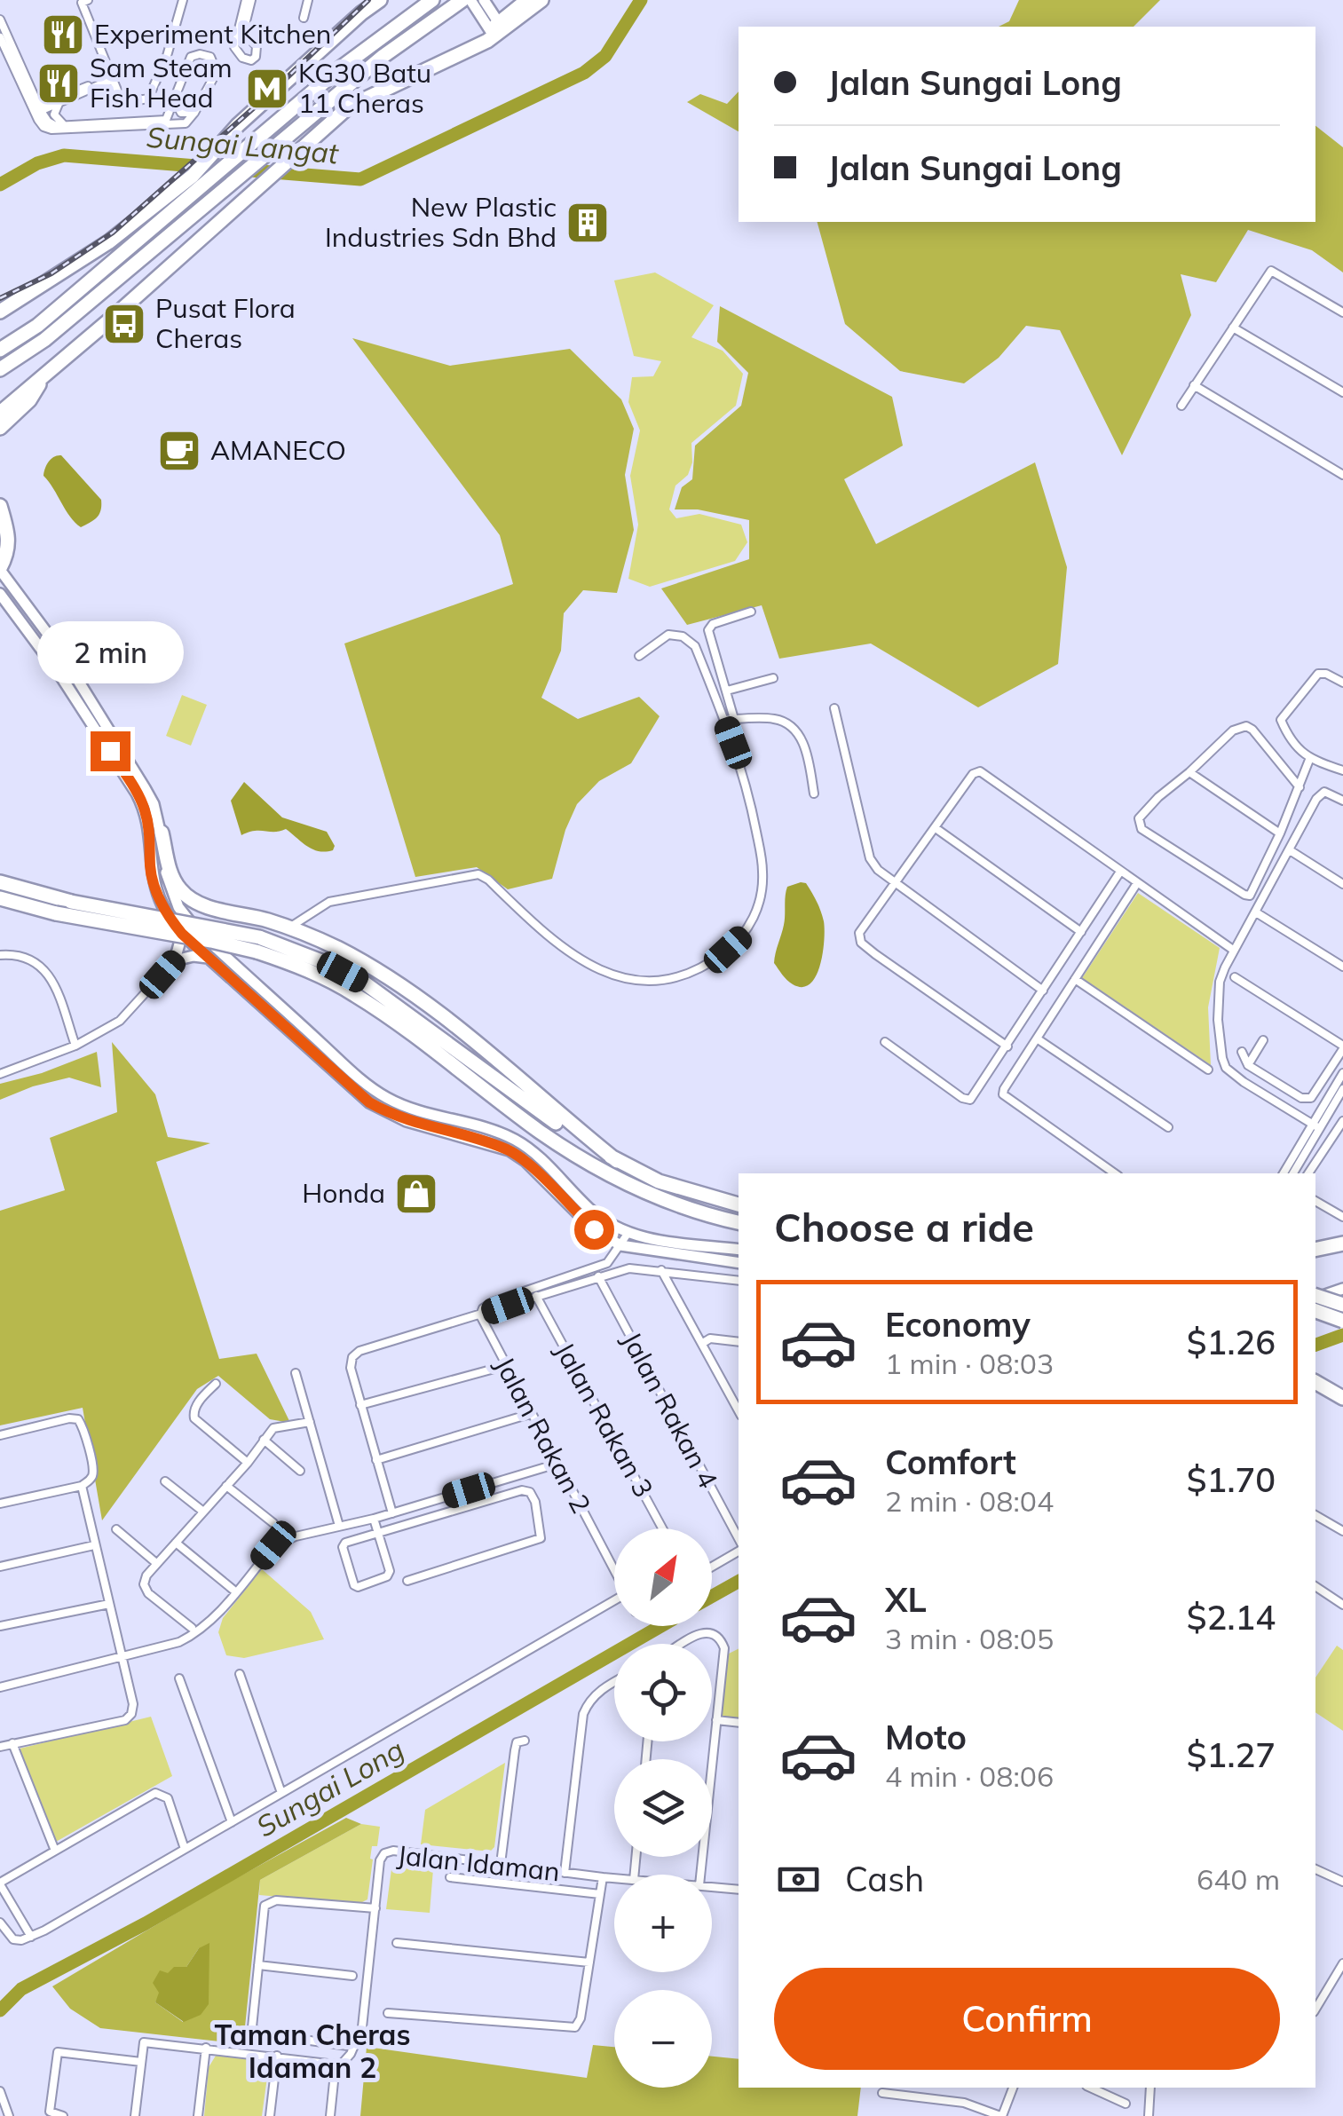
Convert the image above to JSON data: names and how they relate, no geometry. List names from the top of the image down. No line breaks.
{"streets":{"street":["Jalan Rakan 4","Jalan Rakan 3","Jalan Rakan 2","Jalan Idaman"]},"districts":["Taman Cheras Idaman 2"],"water":["Sungai Langat","Sungai Long"],"places":{"restaurant":["Experiment Kitchen","Sam Steam Fish Head"],"metro station":["KG30 Batu 11 Cheras"],"building":["New Plastic Industries Sdn Bhd"],"bus stop":["Pusat Flora Cheras"],"cafe":["AMANECO"],"shop":["Honda"]},"north":"top right","page":{"banner":["Jalan Sungai Long","Jalan Sungai Long"],"bubble":"2 min","heading":"Choose a ride","list":[{"name":"Economy","note":"1 min · 08:03","value":"$1.26"},{"name":"Comfort","note":"2 min · 08:04","value":"$1.70"},{"name":"XL","note":"3 min · 08:05","value":"$2.14"},{"name":"Moto","note":"4 min · 08:06","value":"$1.27"}],"map_buttons":["+","−"],"pay":["Cash","640 m"],"buttons":"Confirm"}}
